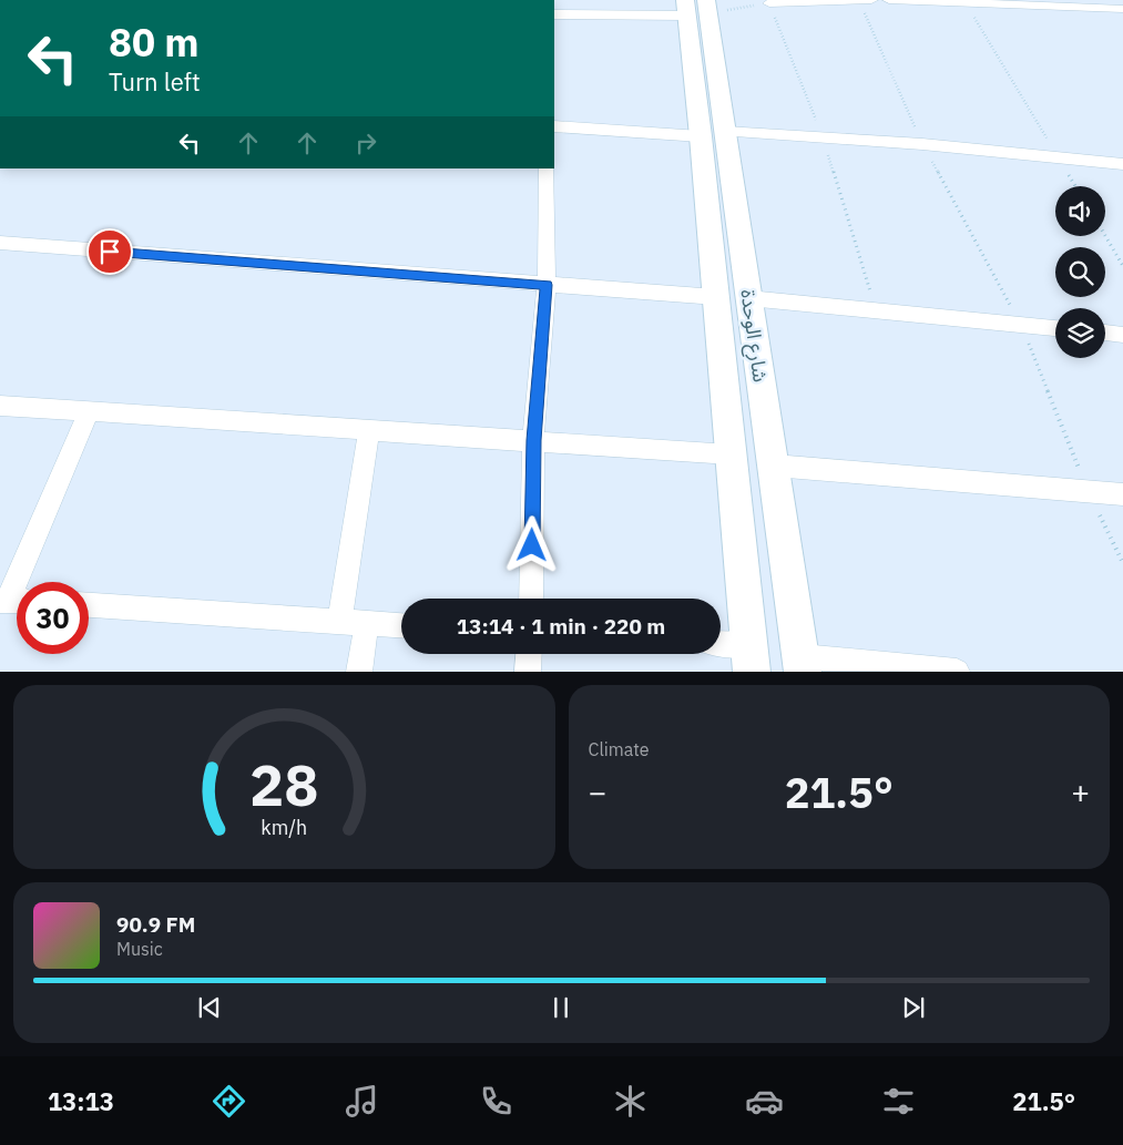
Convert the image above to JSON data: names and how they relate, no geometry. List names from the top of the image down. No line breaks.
{"streets":{"street":["شارع الوحدة"]},"page":{"turn":["80 m","Turn left"],"limit":"30","trip":"13:14 · 1 min · 220 m","tile":"Climate","heat":["−","21.5°","+"],"song":["90.9 FM","Music"],"tabs":["13:13","21.5°"],"gauge":["28","km/h"]}}
